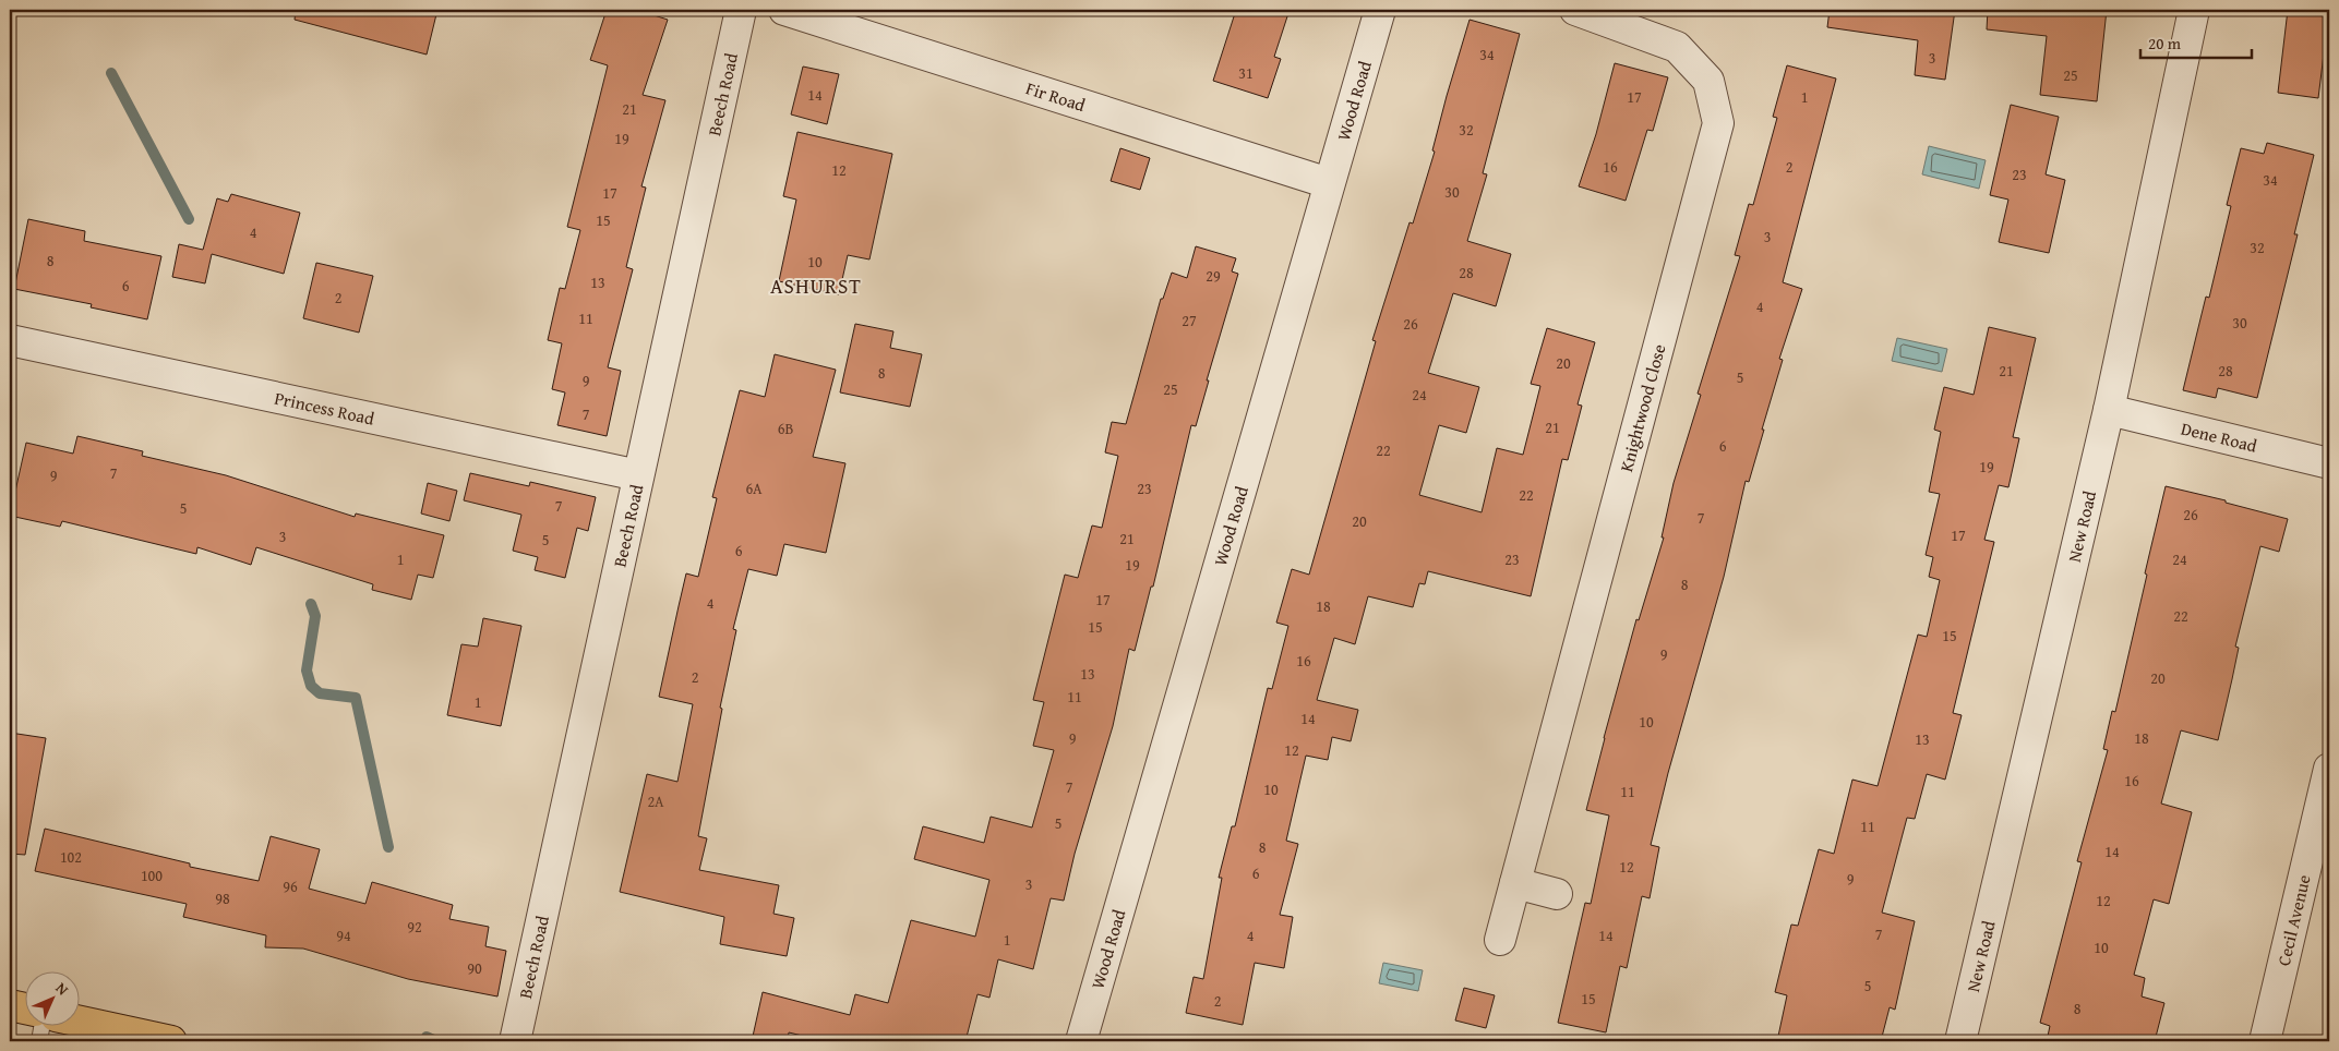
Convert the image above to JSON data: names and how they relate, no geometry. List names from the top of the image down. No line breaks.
{"streets":{"street":["Beech Road","Fir Road","Wood Road","Princess Road","Knightwood Close","Dene Road","New Road","Cecil Avenue"]},"crossings":[["Beech Road","Princess Road"],["Fir Road","Wood Road"],["Dene Road","New Road"]],"districts":["ASHURST"],"house_numbers":["34","3","31","25","14","17","1","21","32","19","16","2","12","23","34","30","17","15","4","3","32","8","10","28","29","13","6","2","4","11","27","30","26","20","21","28","8","5","9","25","24","7","21","6B","6","22","19","7","9","6A","23","22","7","5","26","7","20","17","3","21","5","6","1","23","24","19","8","17","4","18","22","15","15","9","16","13","2","20","11","1","14","10","9","18","13","12","16","7","10","11","2A","5","11","8","14","102","12","6","100","9","3","96","98","12","92","7","94","4","14","1","10","90","5","15","2","8"],"scale_bar":"20 m","north":"top right"}
